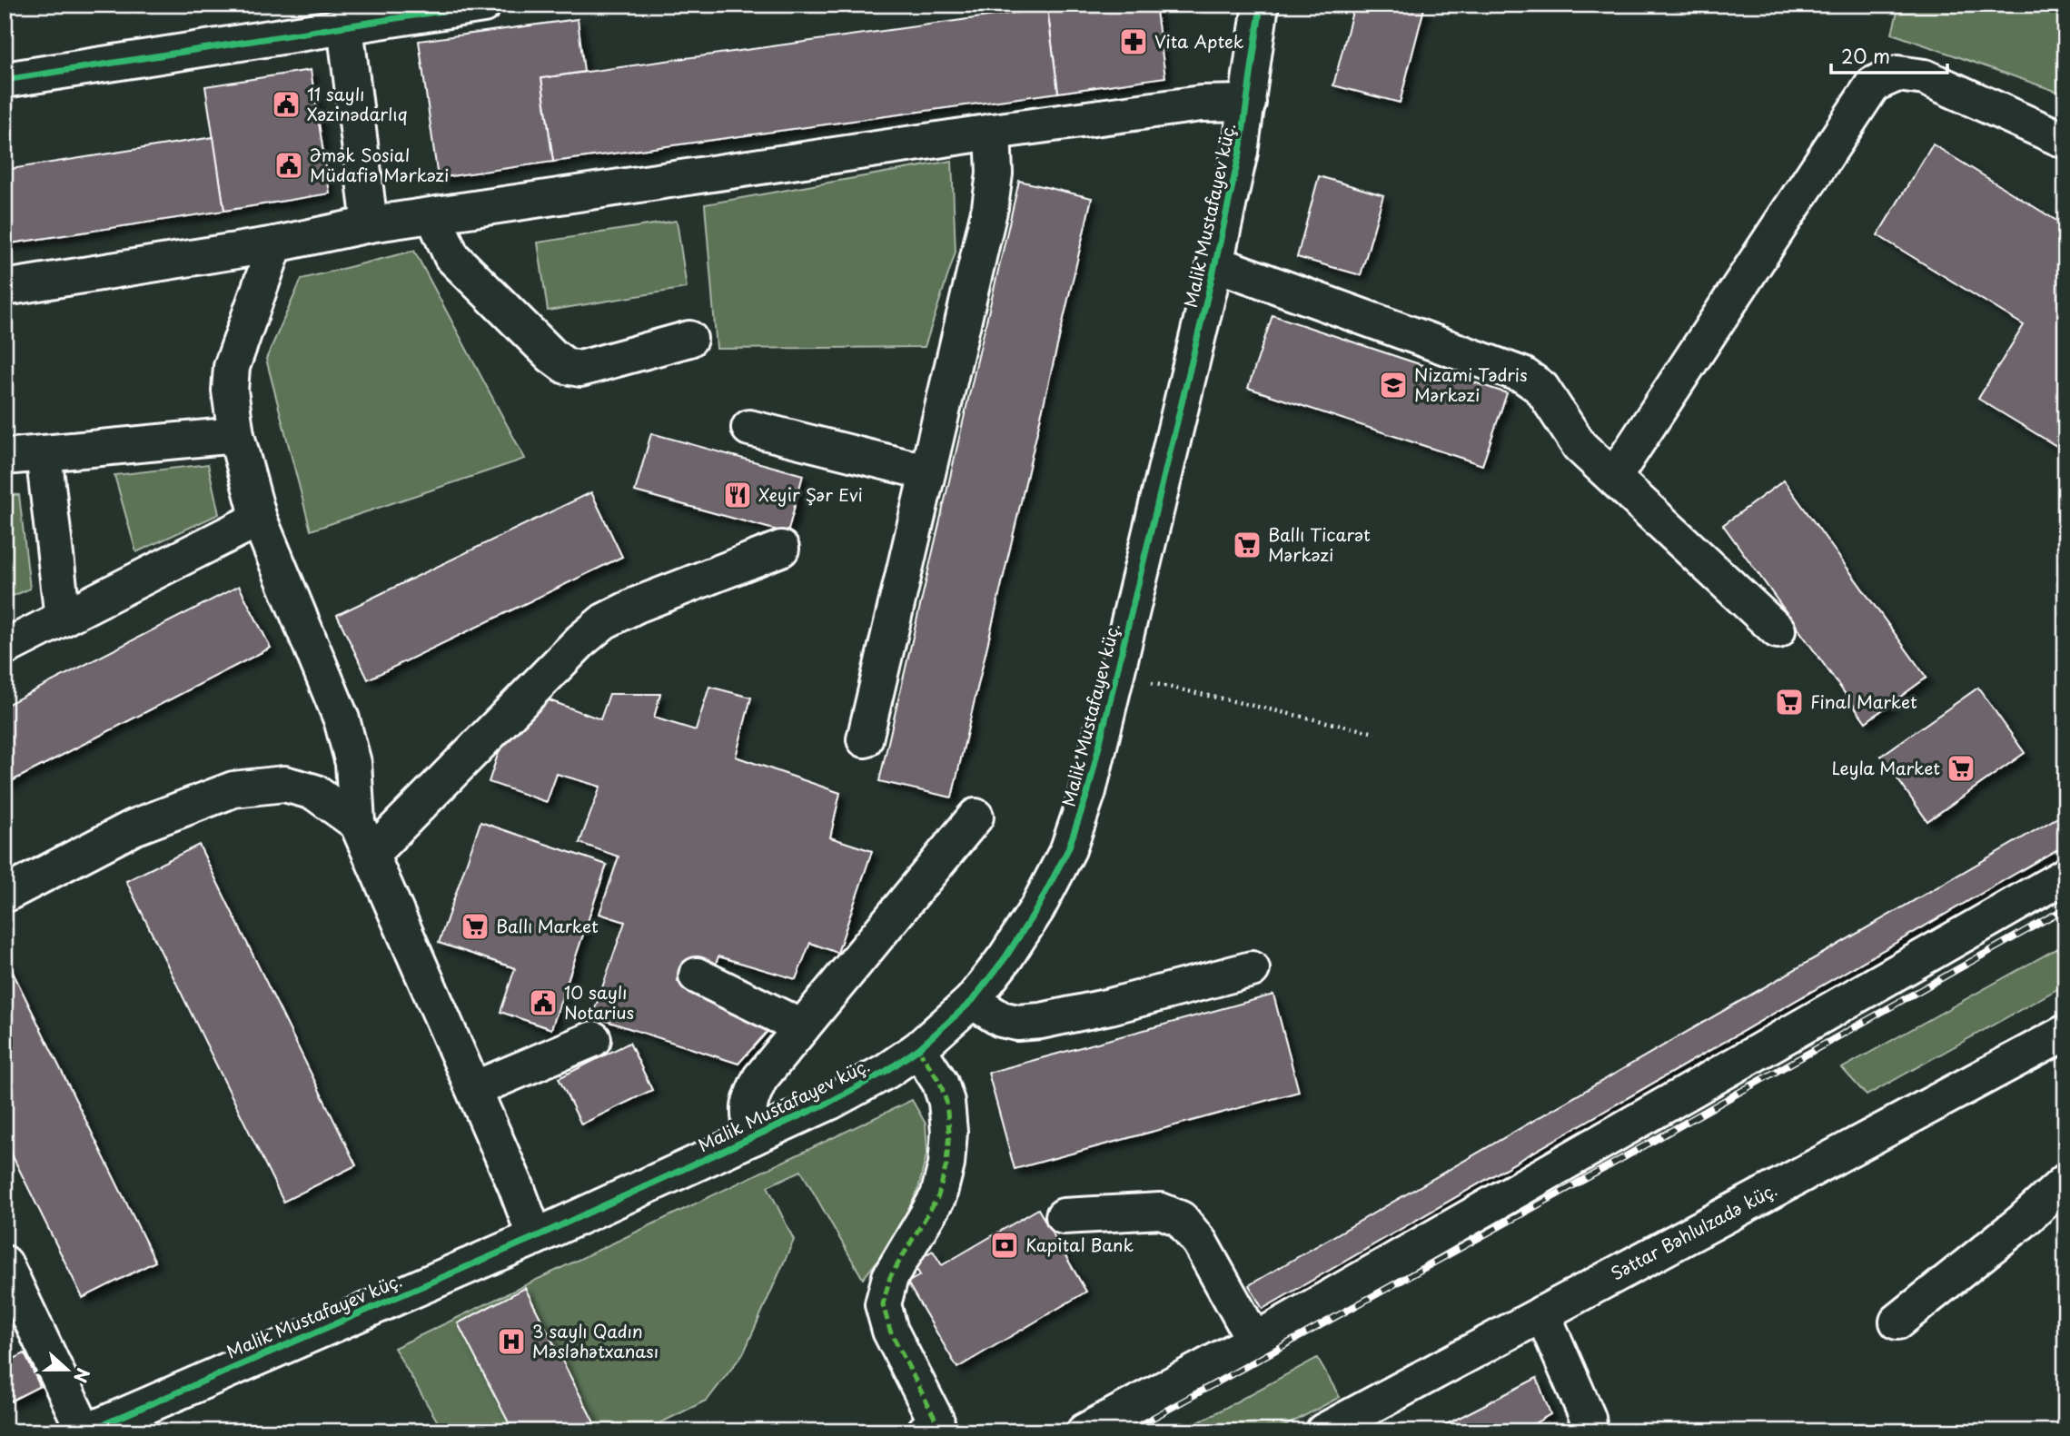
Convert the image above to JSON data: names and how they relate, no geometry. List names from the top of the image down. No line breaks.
{"streets":{"street":["Malik Mustafayev küç.","Səttar Bəhlulzadə küç."]},"places":{"pharmacy":["Vita Aptek"],"public building":["11 saylı Xəzinədarlıq","Əmək Sosial Müdafiə Mərkəzi","10 saylı Notarius"],"school or university":["Nizami Tədris Mərkəzi"],"restaurant":["Xeyir Şər Evi"],"supermarket":["Ballı Ticarət Mərkəzi","Final Market","Leyla Market","Ballı Market"],"bank":["Kapital Bank"],"hospital":["3 saylı Qadın Məsləhətxanası"]},"scale_bar":"20 m","north":"right"}
